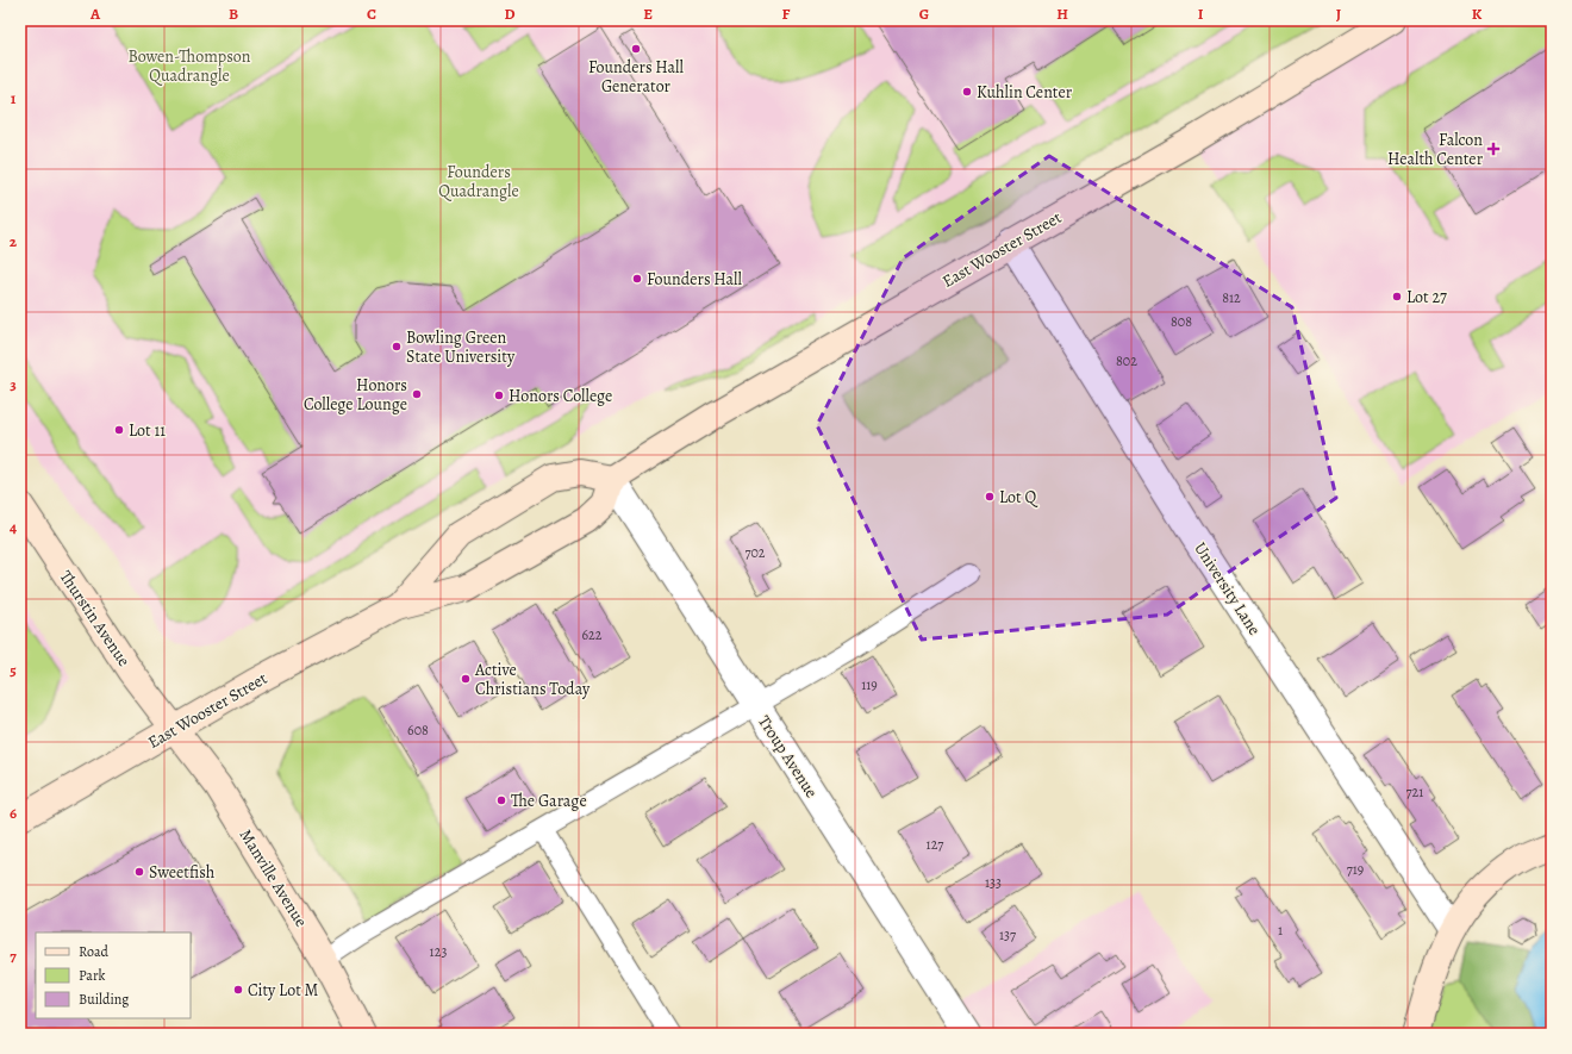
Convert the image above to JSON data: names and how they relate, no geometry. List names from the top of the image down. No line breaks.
{"streets":{"main road":["East Wooster Street","Thurstin Avenue","Manville Avenue"],"street":["University Lane","Troup Avenue"]},"crossings":[["East Wooster Street","University Lane"],["East Wooster Street","Thurstin Avenue"],["East Wooster Street","Troup Avenue"],["East Wooster Street","Manville Avenue"],["Thurstin Avenue","Manville Avenue"]],"parks":["Bowen-Thompson Quadrangle","Founders Quadrangle"],"places":{"other":["Founders Hall Generator","Kuhlin Center","Founders Hall","Lot 27","Bowling Green State University","Honors College Lounge","Honors College","Lot 11","Lot Q","Active Christians Today","The Garage","Sweetfish","City Lot M"],"health":["Falcon Health Center"]},"house_numbers":["812","808","802","702","622","119","608","721","127","719","133","1","137","123"],"legend":["Road","Park","Building"],"grid":{"columns":["A","B","C","D","E","F","G","H","I","J","K"],"rows":["1","2","3","4","5","6","7"]}}
